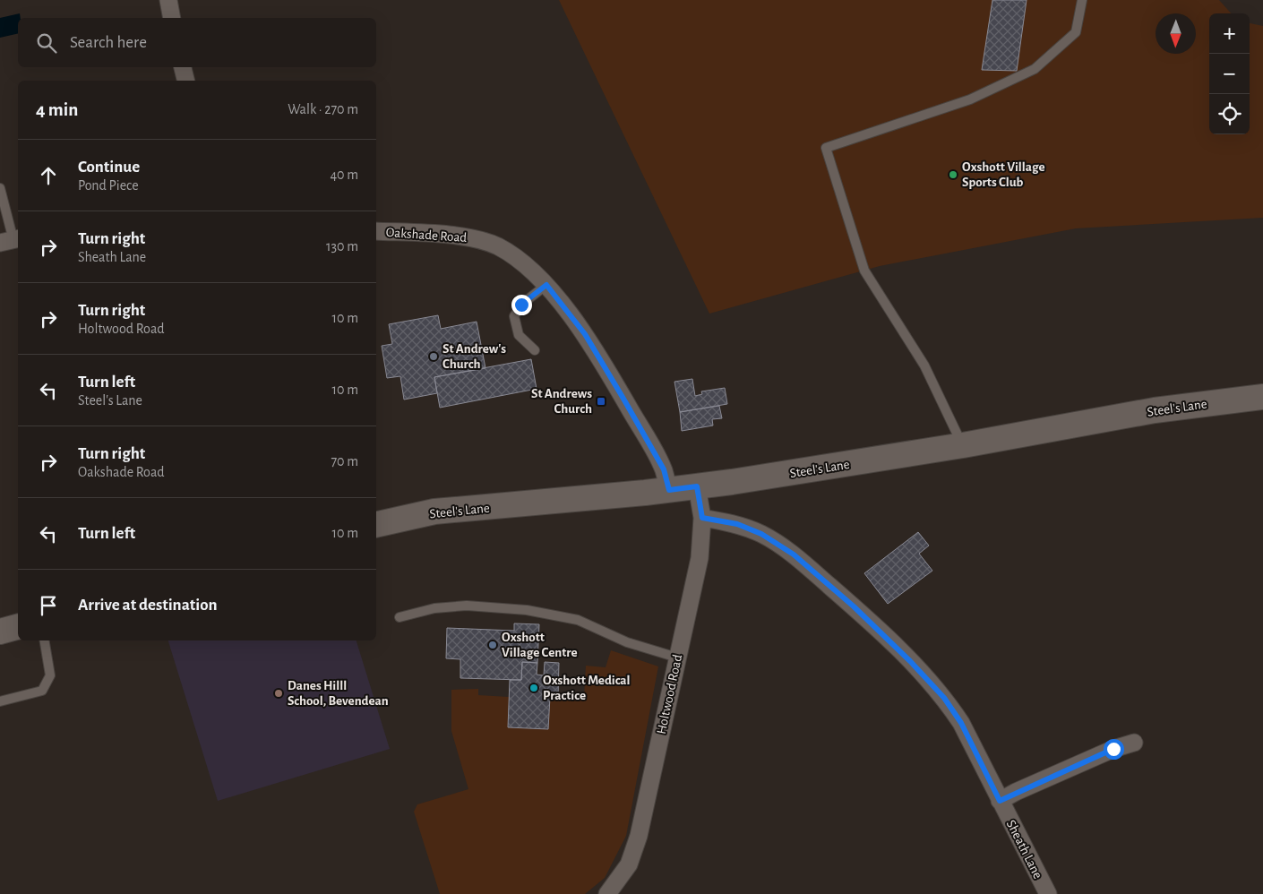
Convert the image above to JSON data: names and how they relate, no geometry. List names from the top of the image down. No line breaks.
{"streets":{"street":["Oakshade Road","Steel's Lane","Holtwood Road","Sheath Lane"]},"crossings":[["Oakshade Road","Steel's Lane"],["Steel's Lane","Holtwood Road"],["Holtwood Road","Sheath Lane"]],"places":{"other":["Oxshott Village Sports Club","St Andrew's Church","Oxshott Village Centre","Oxshott Medical Practice","Danes Hilll School, Bevendean"],"transit":["St Andrews Church"]},"north":"bottom","page":{"map_buttons":["+","−"],"search":"Search here","heading":["4 min","Walk · 270 m"],"list":[["Continue","Pond Piece","40 m"],["Turn right","Sheath Lane","130 m"],["Turn right","Holtwood Road","10 m"],["Turn left","Steel's Lane","10 m"],["Turn right","Oakshade Road","70 m"],["Turn left","10 m"],"Arrive at destination"]}}
